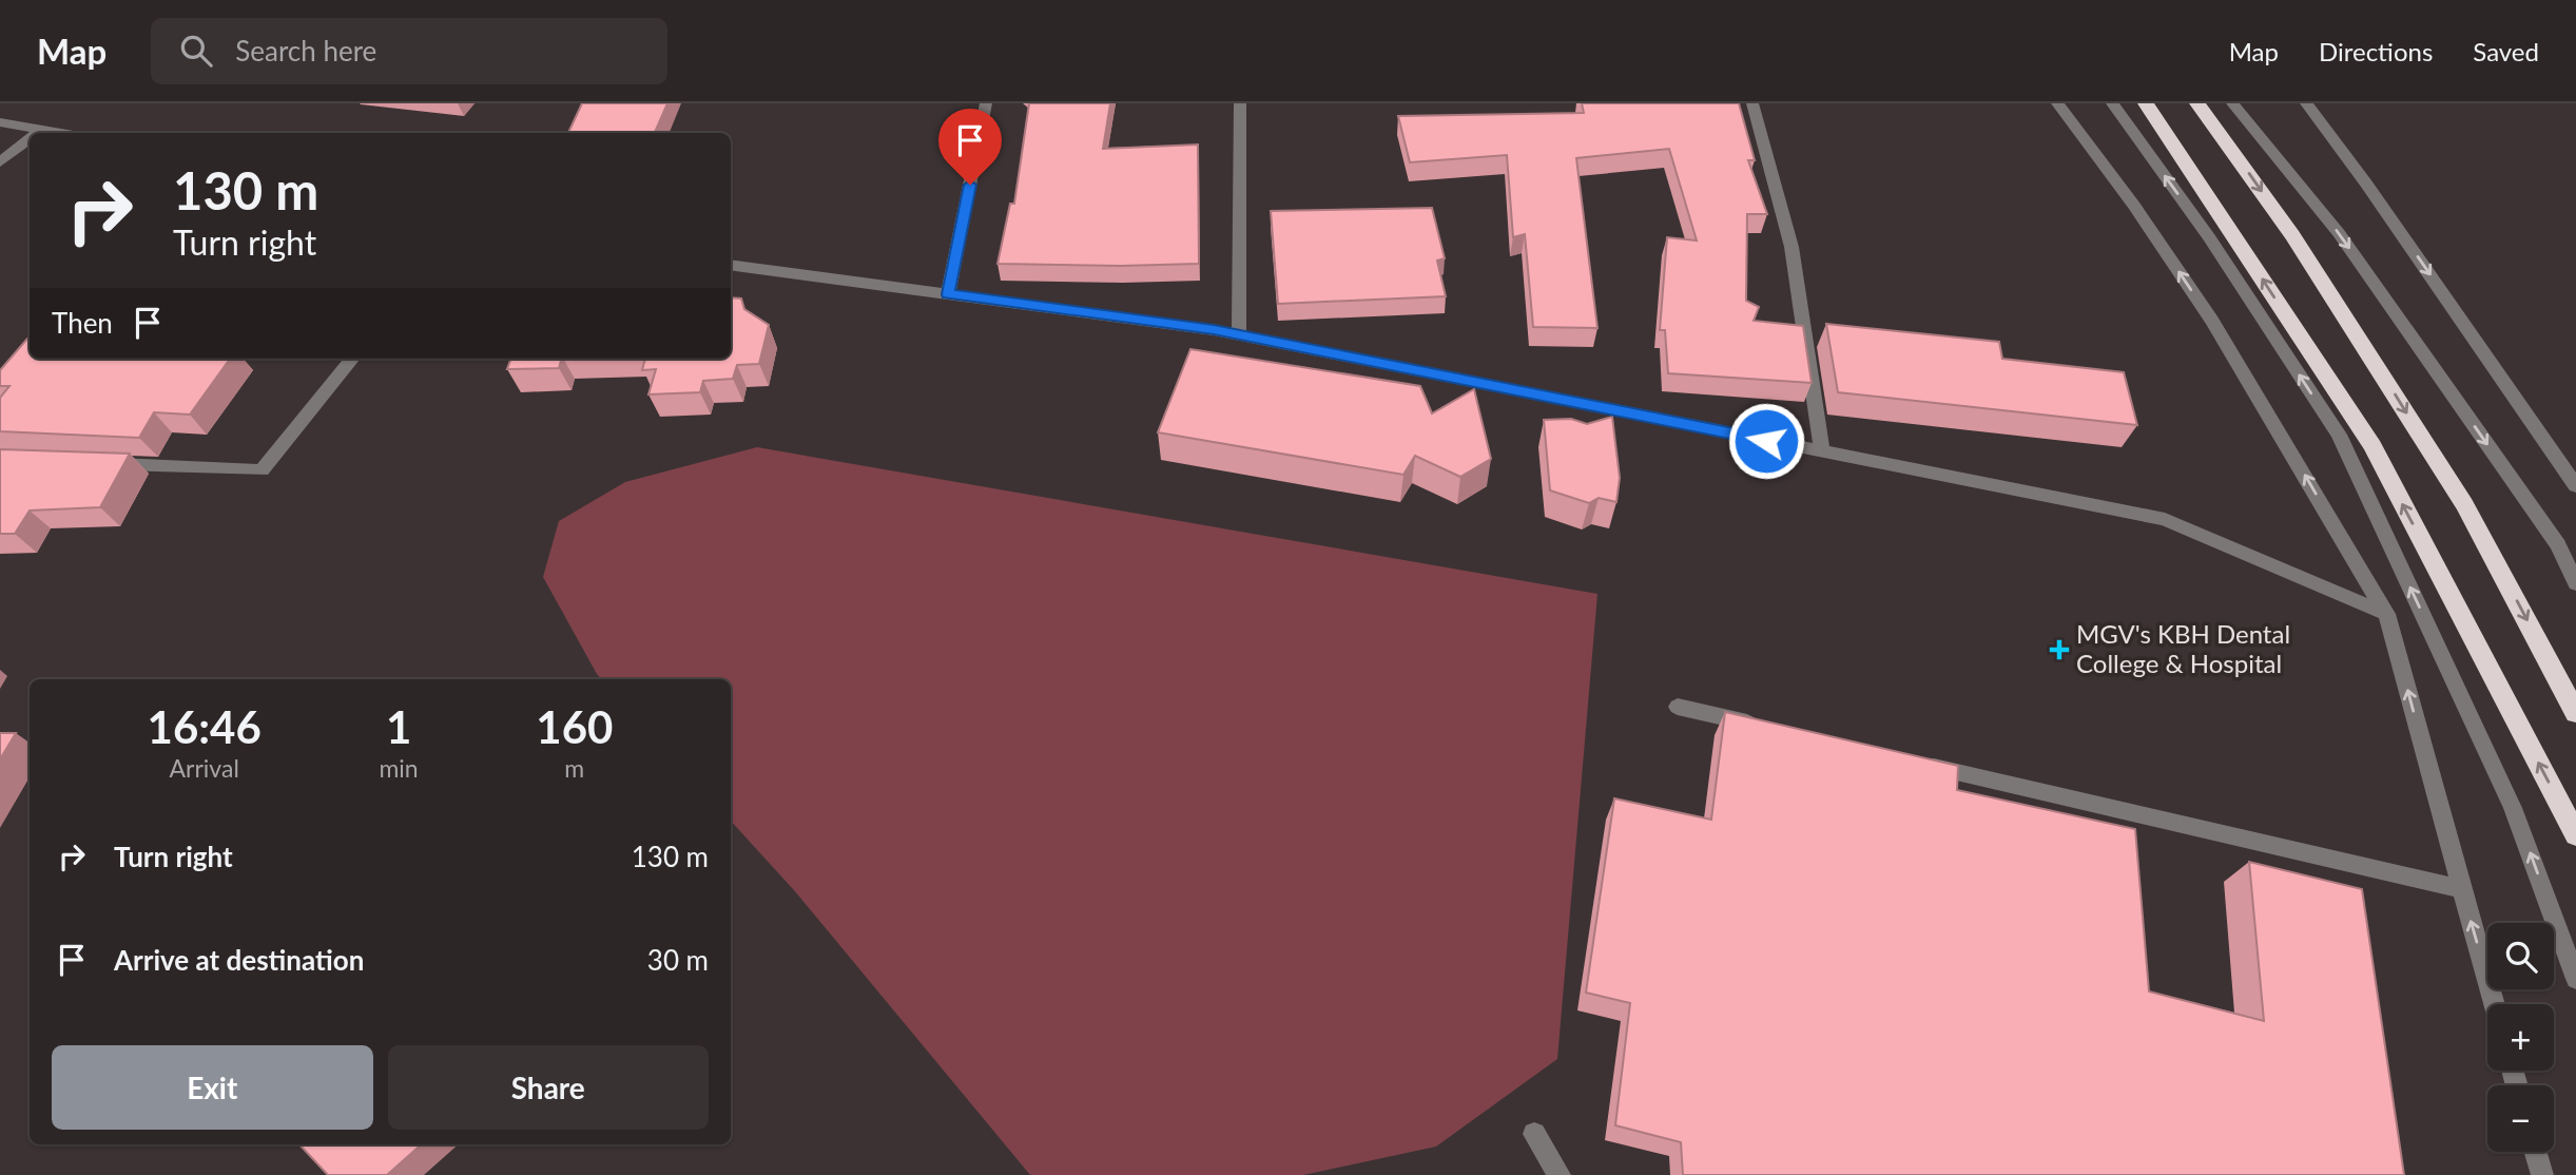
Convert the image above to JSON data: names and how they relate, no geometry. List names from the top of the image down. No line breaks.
{"places":{"health":["MGV's KBH Dental College & Hospital"]},"page":{"header":"Map","search":"Search here","nav":["Map","Directions","Saved"],"turn":["130 m","Turn right"],"then":"Then","eta":["16:46","Arrival","1","min","160","m"],"list":[{"name":"Turn right","value":"130 m"},{"name":"Arrive at destination","value":"30 m"}],"map_buttons":["+","−"],"buttons":["Exit","Share"]}}
